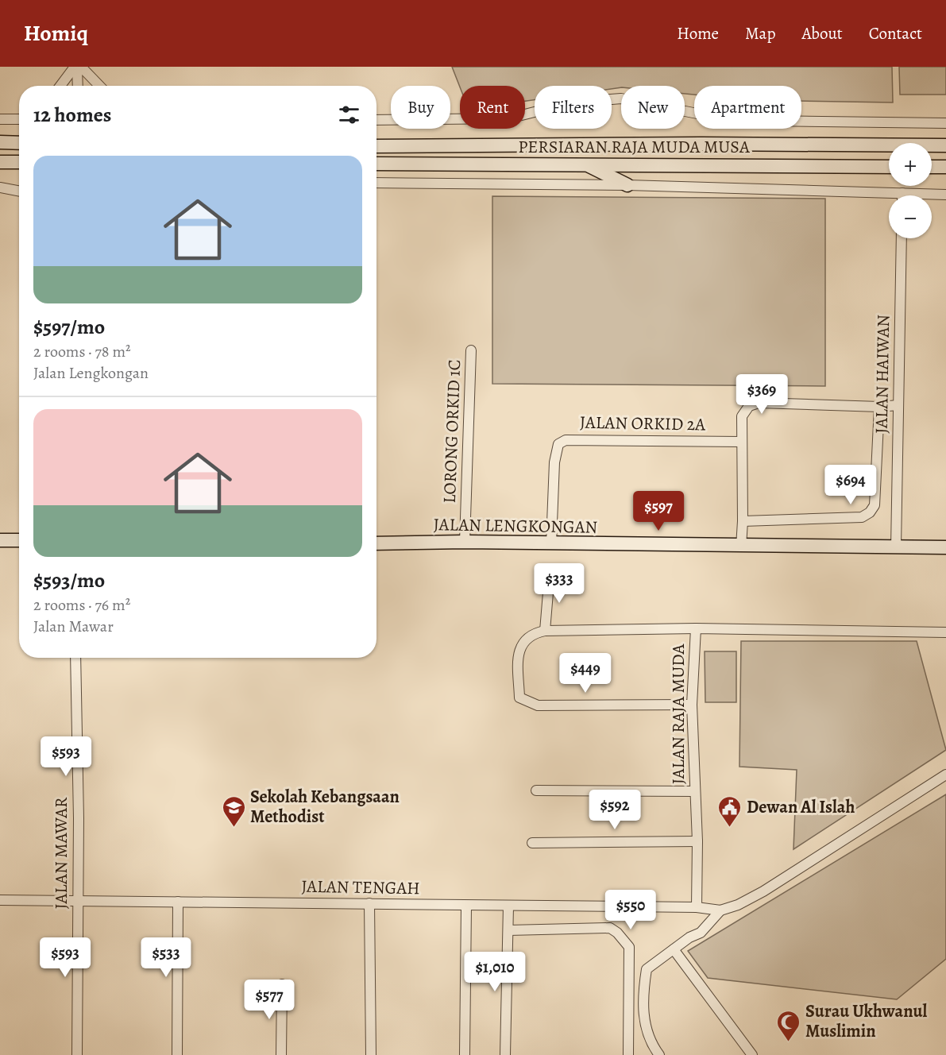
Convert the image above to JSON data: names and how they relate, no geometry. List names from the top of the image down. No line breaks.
{"streets":{"main road":["PERSIARAN RAJA MUDA MUSA","JALAN LENGKONGAN"],"street":["JALAN HAIWAN","JALAN ORKID 2A","LORONG ORKID 1C","JALAN RAJA MUDA","JALAN MAWAR","JALAN TENGAH"]},"crossings":[["JALAN HAIWAN","JALAN LENGKONGAN"],["JALAN ORKID 2A","JALAN LENGKONGAN"],["LORONG ORKID 1C","JALAN LENGKONGAN"],["JALAN RAJA MUDA","JALAN TENGAH"],["JALAN MAWAR","JALAN TENGAH"]],"places":{"school or university":["Sekolah Kebangsaan Methodist"],"public building":["Dewan Al Islah"],"mosque":["Surau Ukhwanul Muslimin"]},"page":{"header":"Homiq","nav":["Home","Map","About","Contact"],"chip":["Buy","Rent","Filters","New","Apartment"],"heading":"12 homes","map_buttons":["+","−"],"list":[{"name":"$597/mo","note":"2 rooms · 78 m² · Jalan Lengkongan"},{"name":"$593/mo","note":"2 rooms · 76 m² · Jalan Mawar"}],"price":["$369","$694","$597","$333","$449","$593","$592","$550","$593","$533","$1,010","$577"]}}
